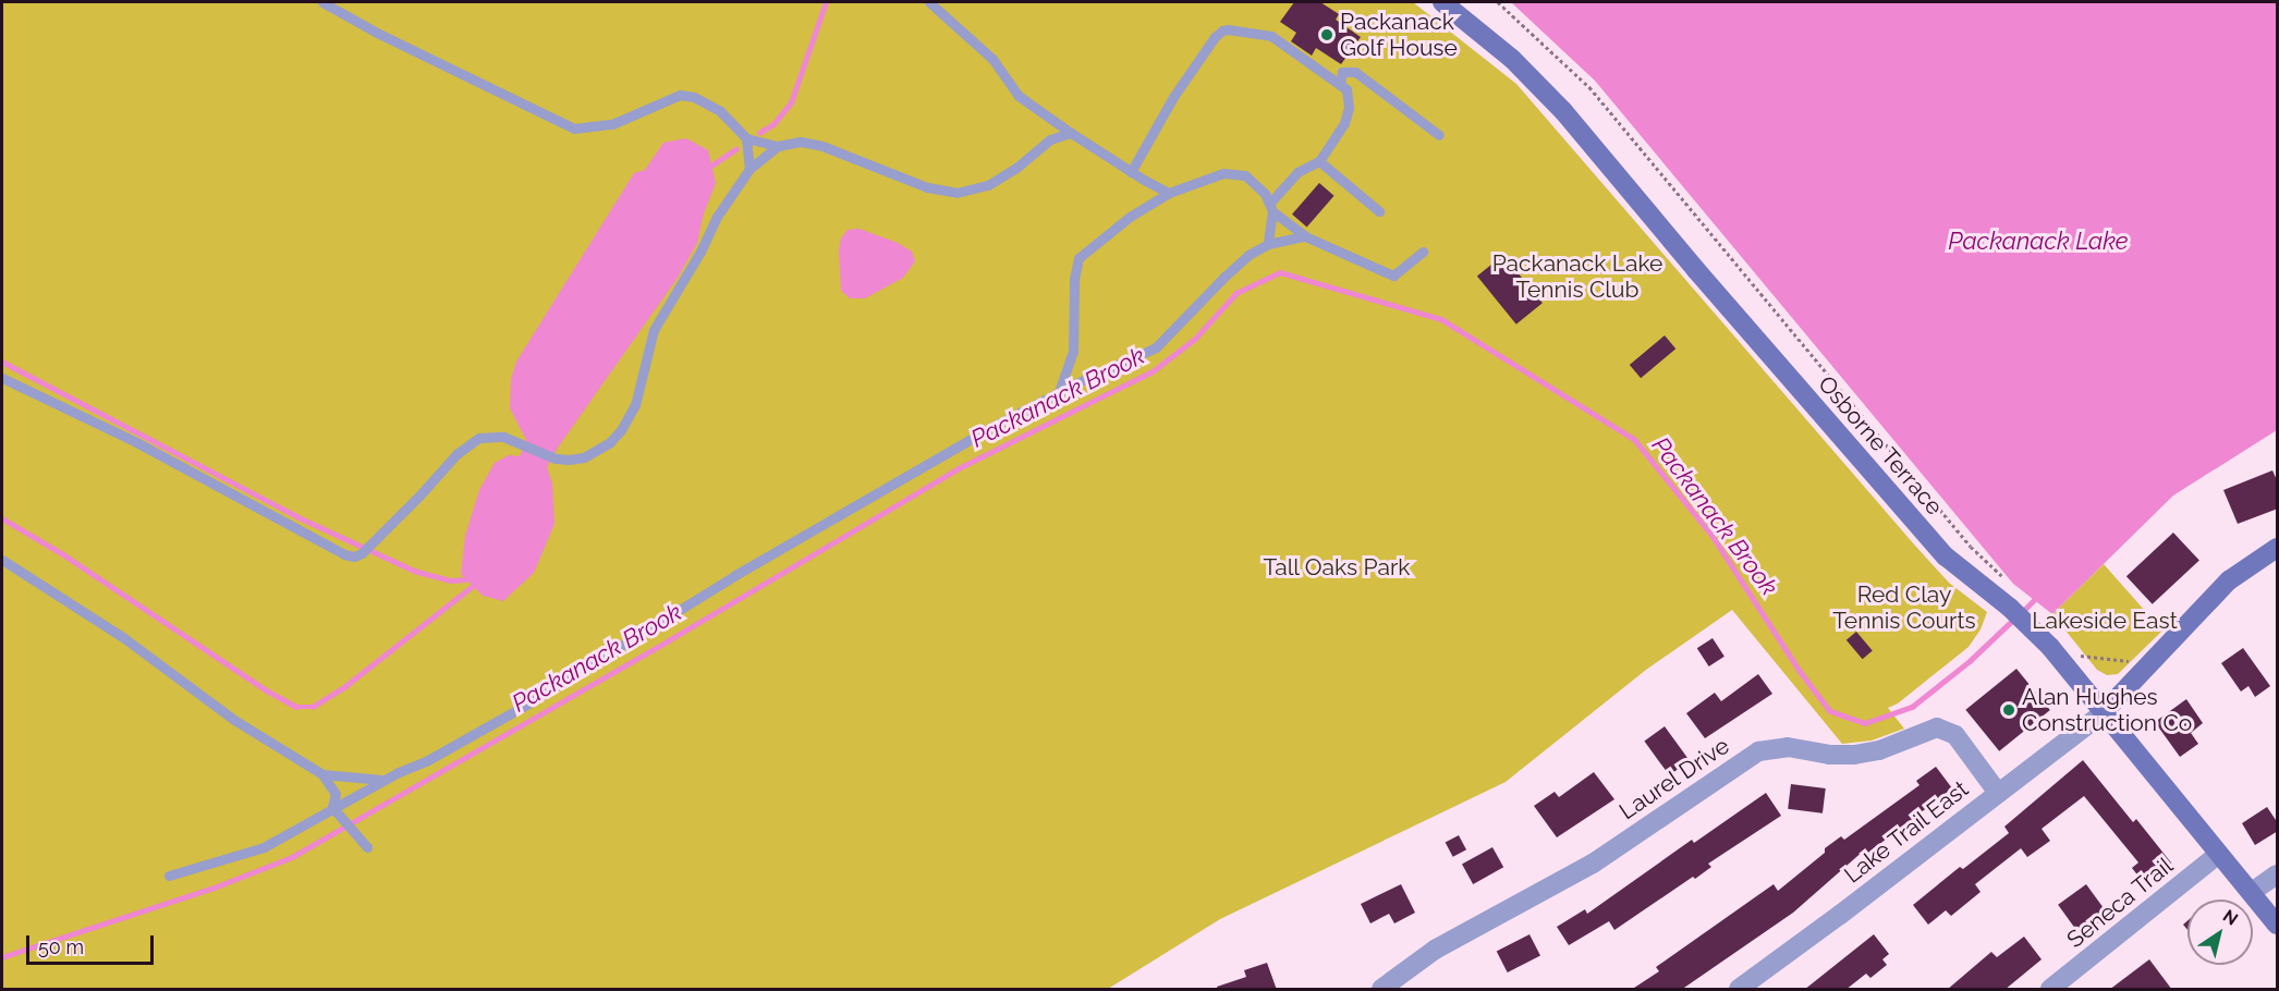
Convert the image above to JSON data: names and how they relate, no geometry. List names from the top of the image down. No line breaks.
{"streets":{"street":["Osborne Terrace","Laurel Drive","Lake Trail East","Seneca Trail"]},"crossings":[["Osborne Terrace","Lake Trail East"],["Osborne Terrace","Seneca Trail"],["Laurel Drive","Lake Trail East"]],"water":["Packanack Lake","Packanack Brook"],"parks":["Packanack Lake Tennis Club","Tall Oaks Park","Red Clay Tennis Courts","Lakeside East"],"places":["Packanack Golf House","Alan Hughes Construction Co"],"scale_bar":"50 m","north":"top right"}
